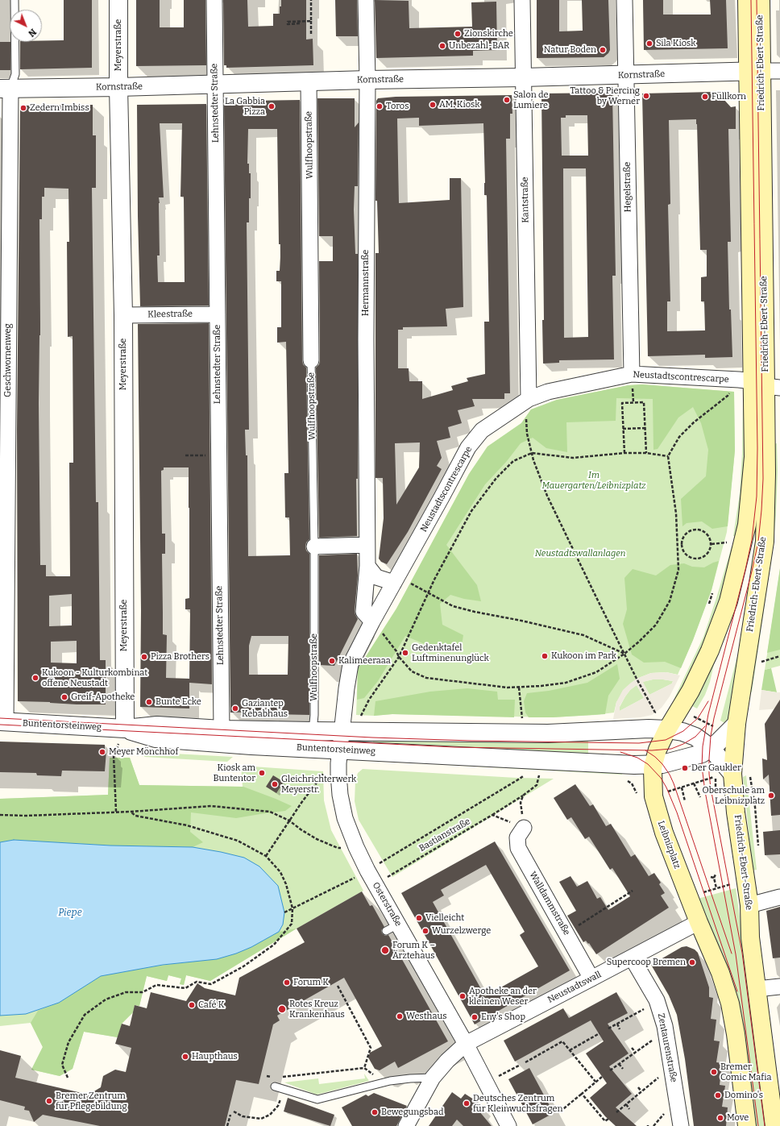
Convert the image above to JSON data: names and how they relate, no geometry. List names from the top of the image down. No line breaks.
{"streets":{"main road":["Friedrich-Ebert-Straße","Leibnizplatz"],"street":["Meyerstraße","Kornstraße","Lehnstedter Straße","Wulfhoopstraße","Hegelstraße","Kantstraße","Hermannstraße","Kleestraße","Geschwornenweg","Neustadtscontrescarpe","Buntentorsteinweg","Walldammstraße","Osterstraße","Neustadtswall","Zentaurenstraße"],"path":["Bastianstraße"]},"crossings":[["Meyerstraße","Kornstraße"],["Meyerstraße","Kleestraße"],["Meyerstraße","Buntentorsteinweg"],["Friedrich-Ebert-Straße","Kornstraße"],["Friedrich-Ebert-Straße","Neustadtscontrescarpe"],["Friedrich-Ebert-Straße","Buntentorsteinweg"],["Friedrich-Ebert-Straße","Leibnizplatz"],["Kornstraße","Lehnstedter Straße"],["Kornstraße","Wulfhoopstraße"],["Kornstraße","Hegelstraße"],["Kornstraße","Kantstraße"],["Kornstraße","Hermannstraße"],["Kornstraße","Geschwornenweg"],["Lehnstedter Straße","Kleestraße"],["Lehnstedter Straße","Buntentorsteinweg"],["Wulfhoopstraße","Buntentorsteinweg"],["Hegelstraße","Neustadtscontrescarpe"],["Kantstraße","Neustadtscontrescarpe"],["Hermannstraße","Neustadtscontrescarpe"],["Geschwornenweg","Buntentorsteinweg"],["Neustadtscontrescarpe","Buntentorsteinweg"],["Neustadtscontrescarpe","Osterstraße"],["Buntentorsteinweg","Bastianstraße"],["Buntentorsteinweg","Leibnizplatz"],["Buntentorsteinweg","Osterstraße"],["Bastianstraße","Osterstraße"],["Leibnizplatz","Neustadtswall"],["Walldammstraße","Neustadtswall"],["Osterstraße","Neustadtswall"],["Neustadtswall","Zentaurenstraße"]],"water":["Piepe"],"parks":["Im Mauergarten/Leibnizplatz","Neustadtswallanlagen"],"places":["Zionskirche","Sila Kiosk","Unbezahl-BAR","Natur Boden","Tattoo & Piercing by Werner","Füllkorn","Salon de Lumiere","AM. Kiosk","La Gabbia Pizza","Toros","Zedern Imbiss","Gedenktafel Luftminenunglück","Kukoon im Park","Pizza Brothers","Kalimeeraaa","Kukoon - Kulturkombinat offene Neustadt","Greif-Apotheke","Bunte Ecke","Gaziantep Kebabhaus","Meyer Mönchhof","Der Gaukler","Kiosk am Buntentor","Gleichrichterwerk Meyerstr.","Oberschule am Leibnizplatz","Vielleicht","Wurzelzwerge","Forum K – Ärztehaus","Supercoop Bremen","Forum K","Apotheke an der kleinen Weser","Café K","Rotes Kreuz Krankenhaus","Westhaus","Eny's Shop","Haupthaus","Bremer Comic Mafia","Domino's","Bremer Zentrum für Pflegebildung","Deutsches Zentrum für Kleinwuchsfragen","Bewegungsbad","Move"],"north":"bottom right"}
